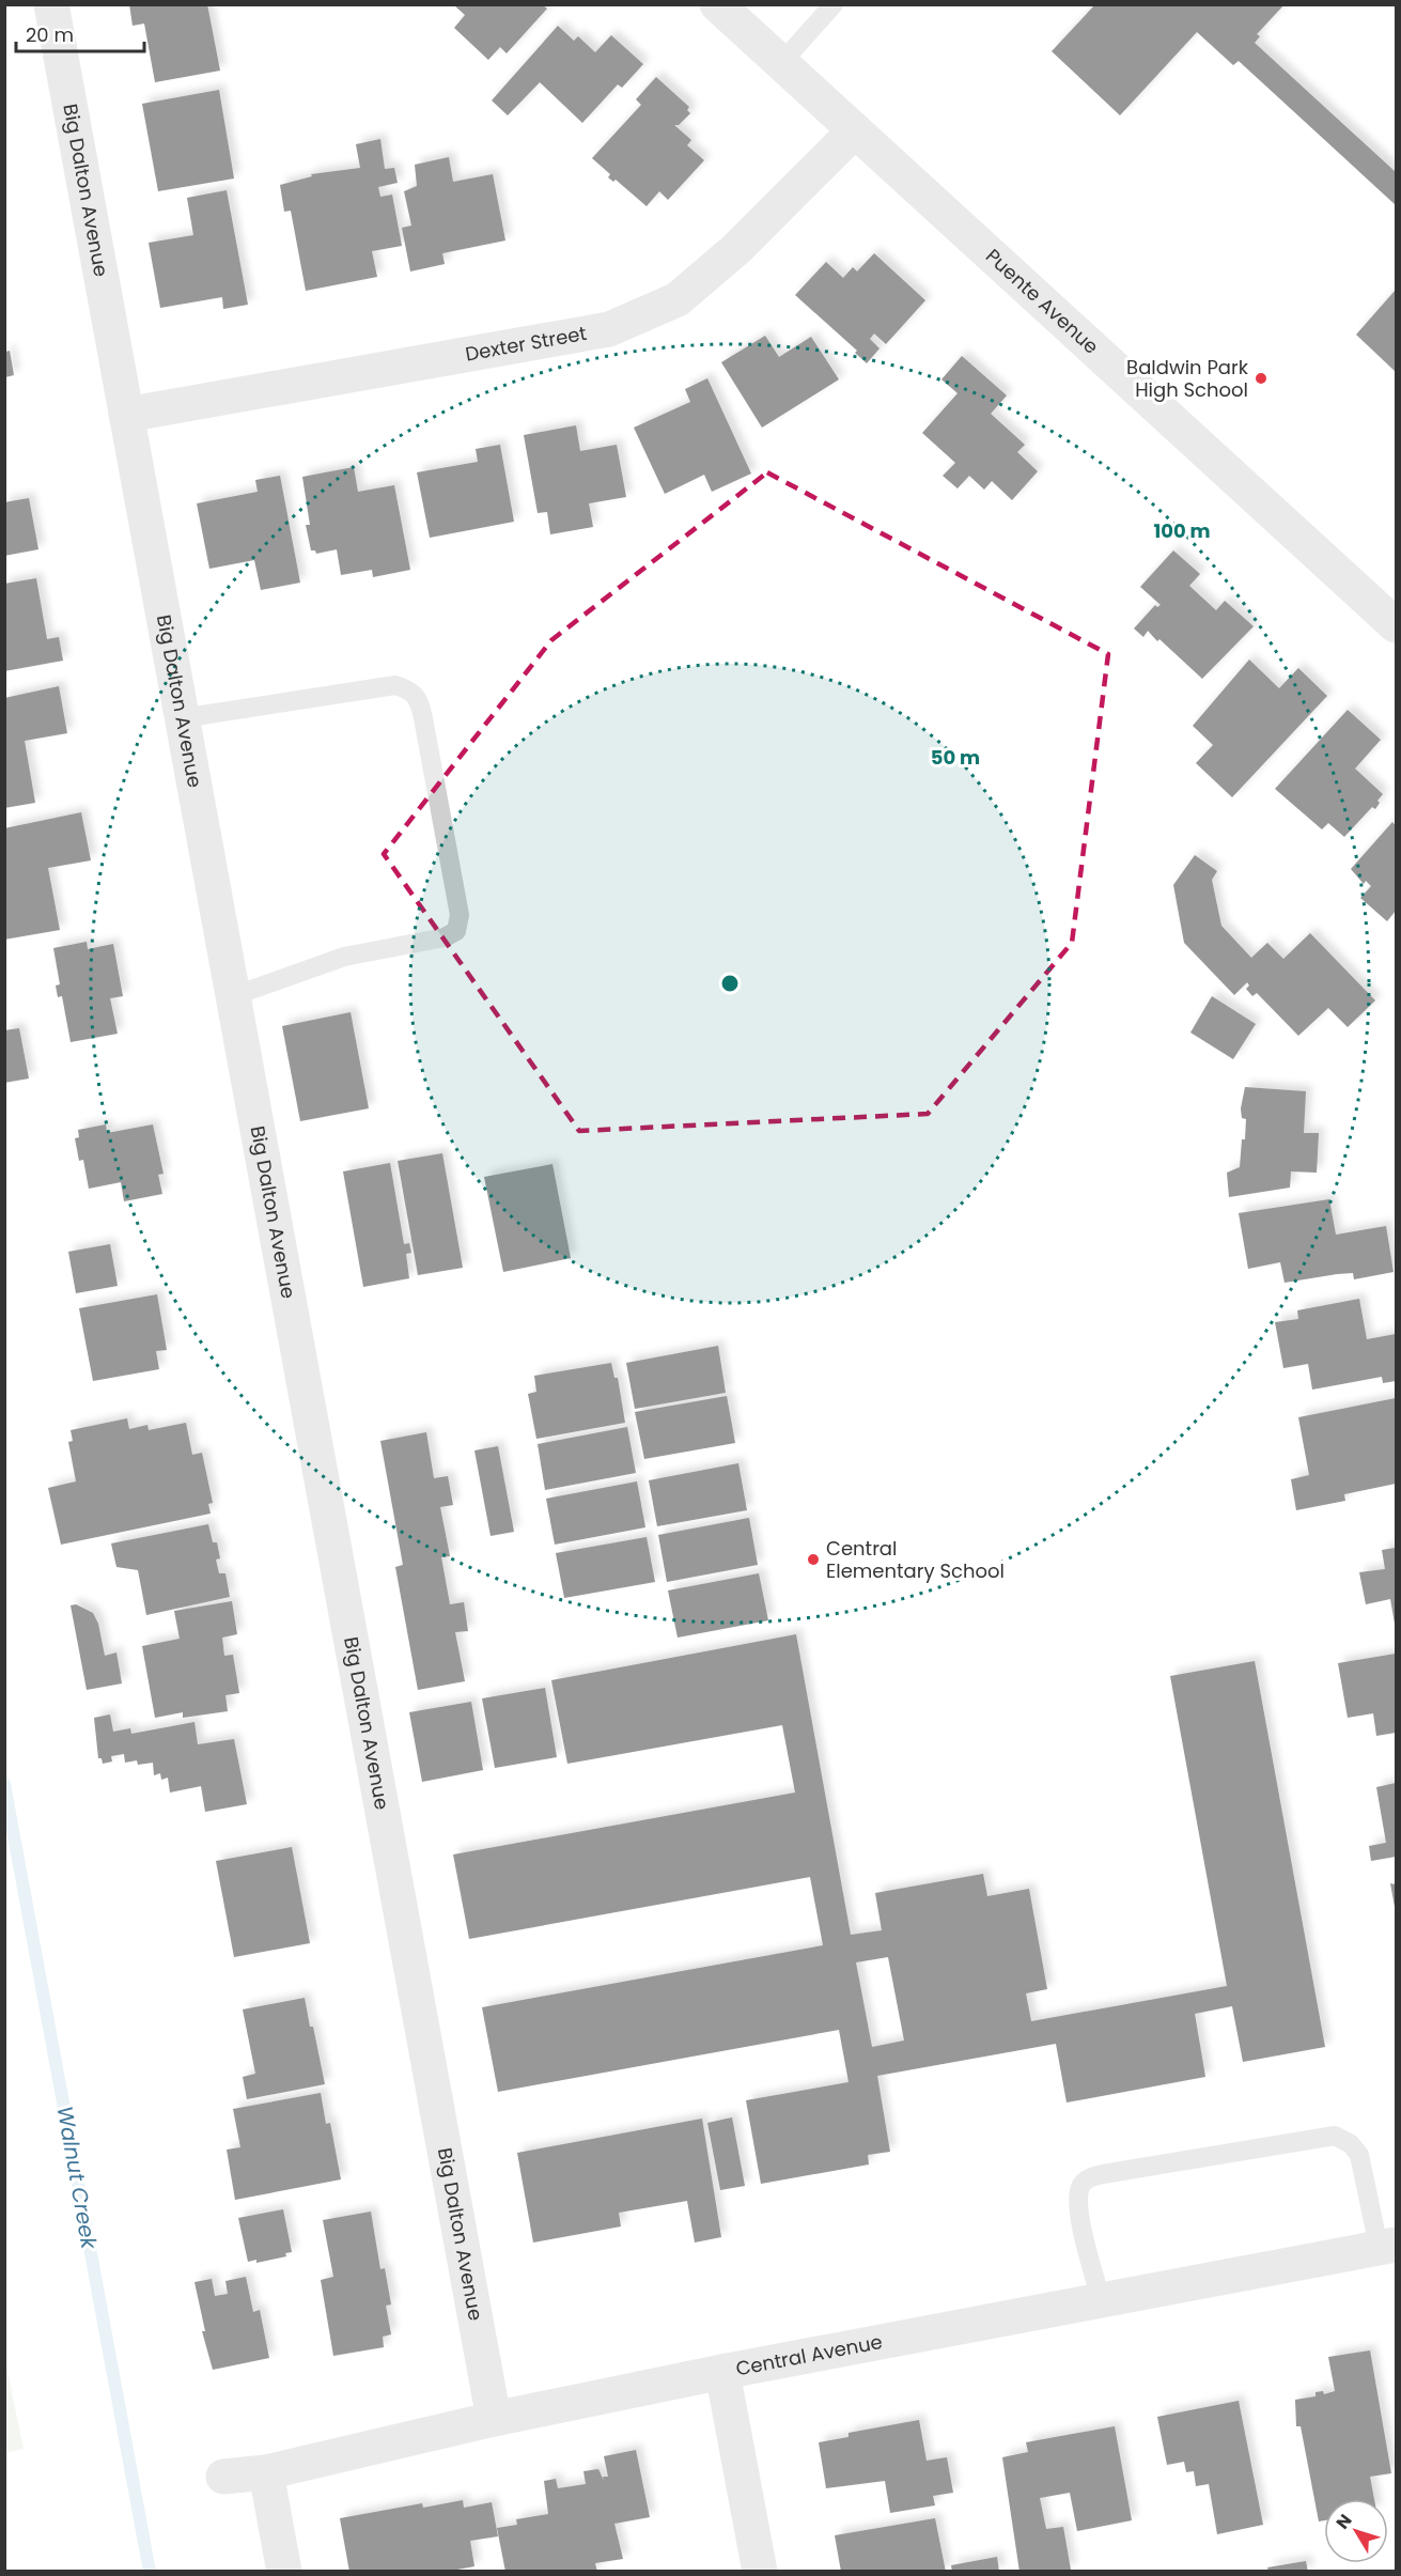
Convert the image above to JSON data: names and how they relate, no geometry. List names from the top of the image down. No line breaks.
{"streets":{"street":["Big Dalton Avenue","Puente Avenue","Dexter Street","Central Avenue"]},"crossings":[["Big Dalton Avenue","Dexter Street"],["Big Dalton Avenue","Central Avenue"],["Puente Avenue","Dexter Street"]],"water":["Walnut Creek"],"places":["Baldwin Park High School","Central Elementary School"],"scale_bar":"20 m","north":"top left","rings":["100 m","50 m"]}
